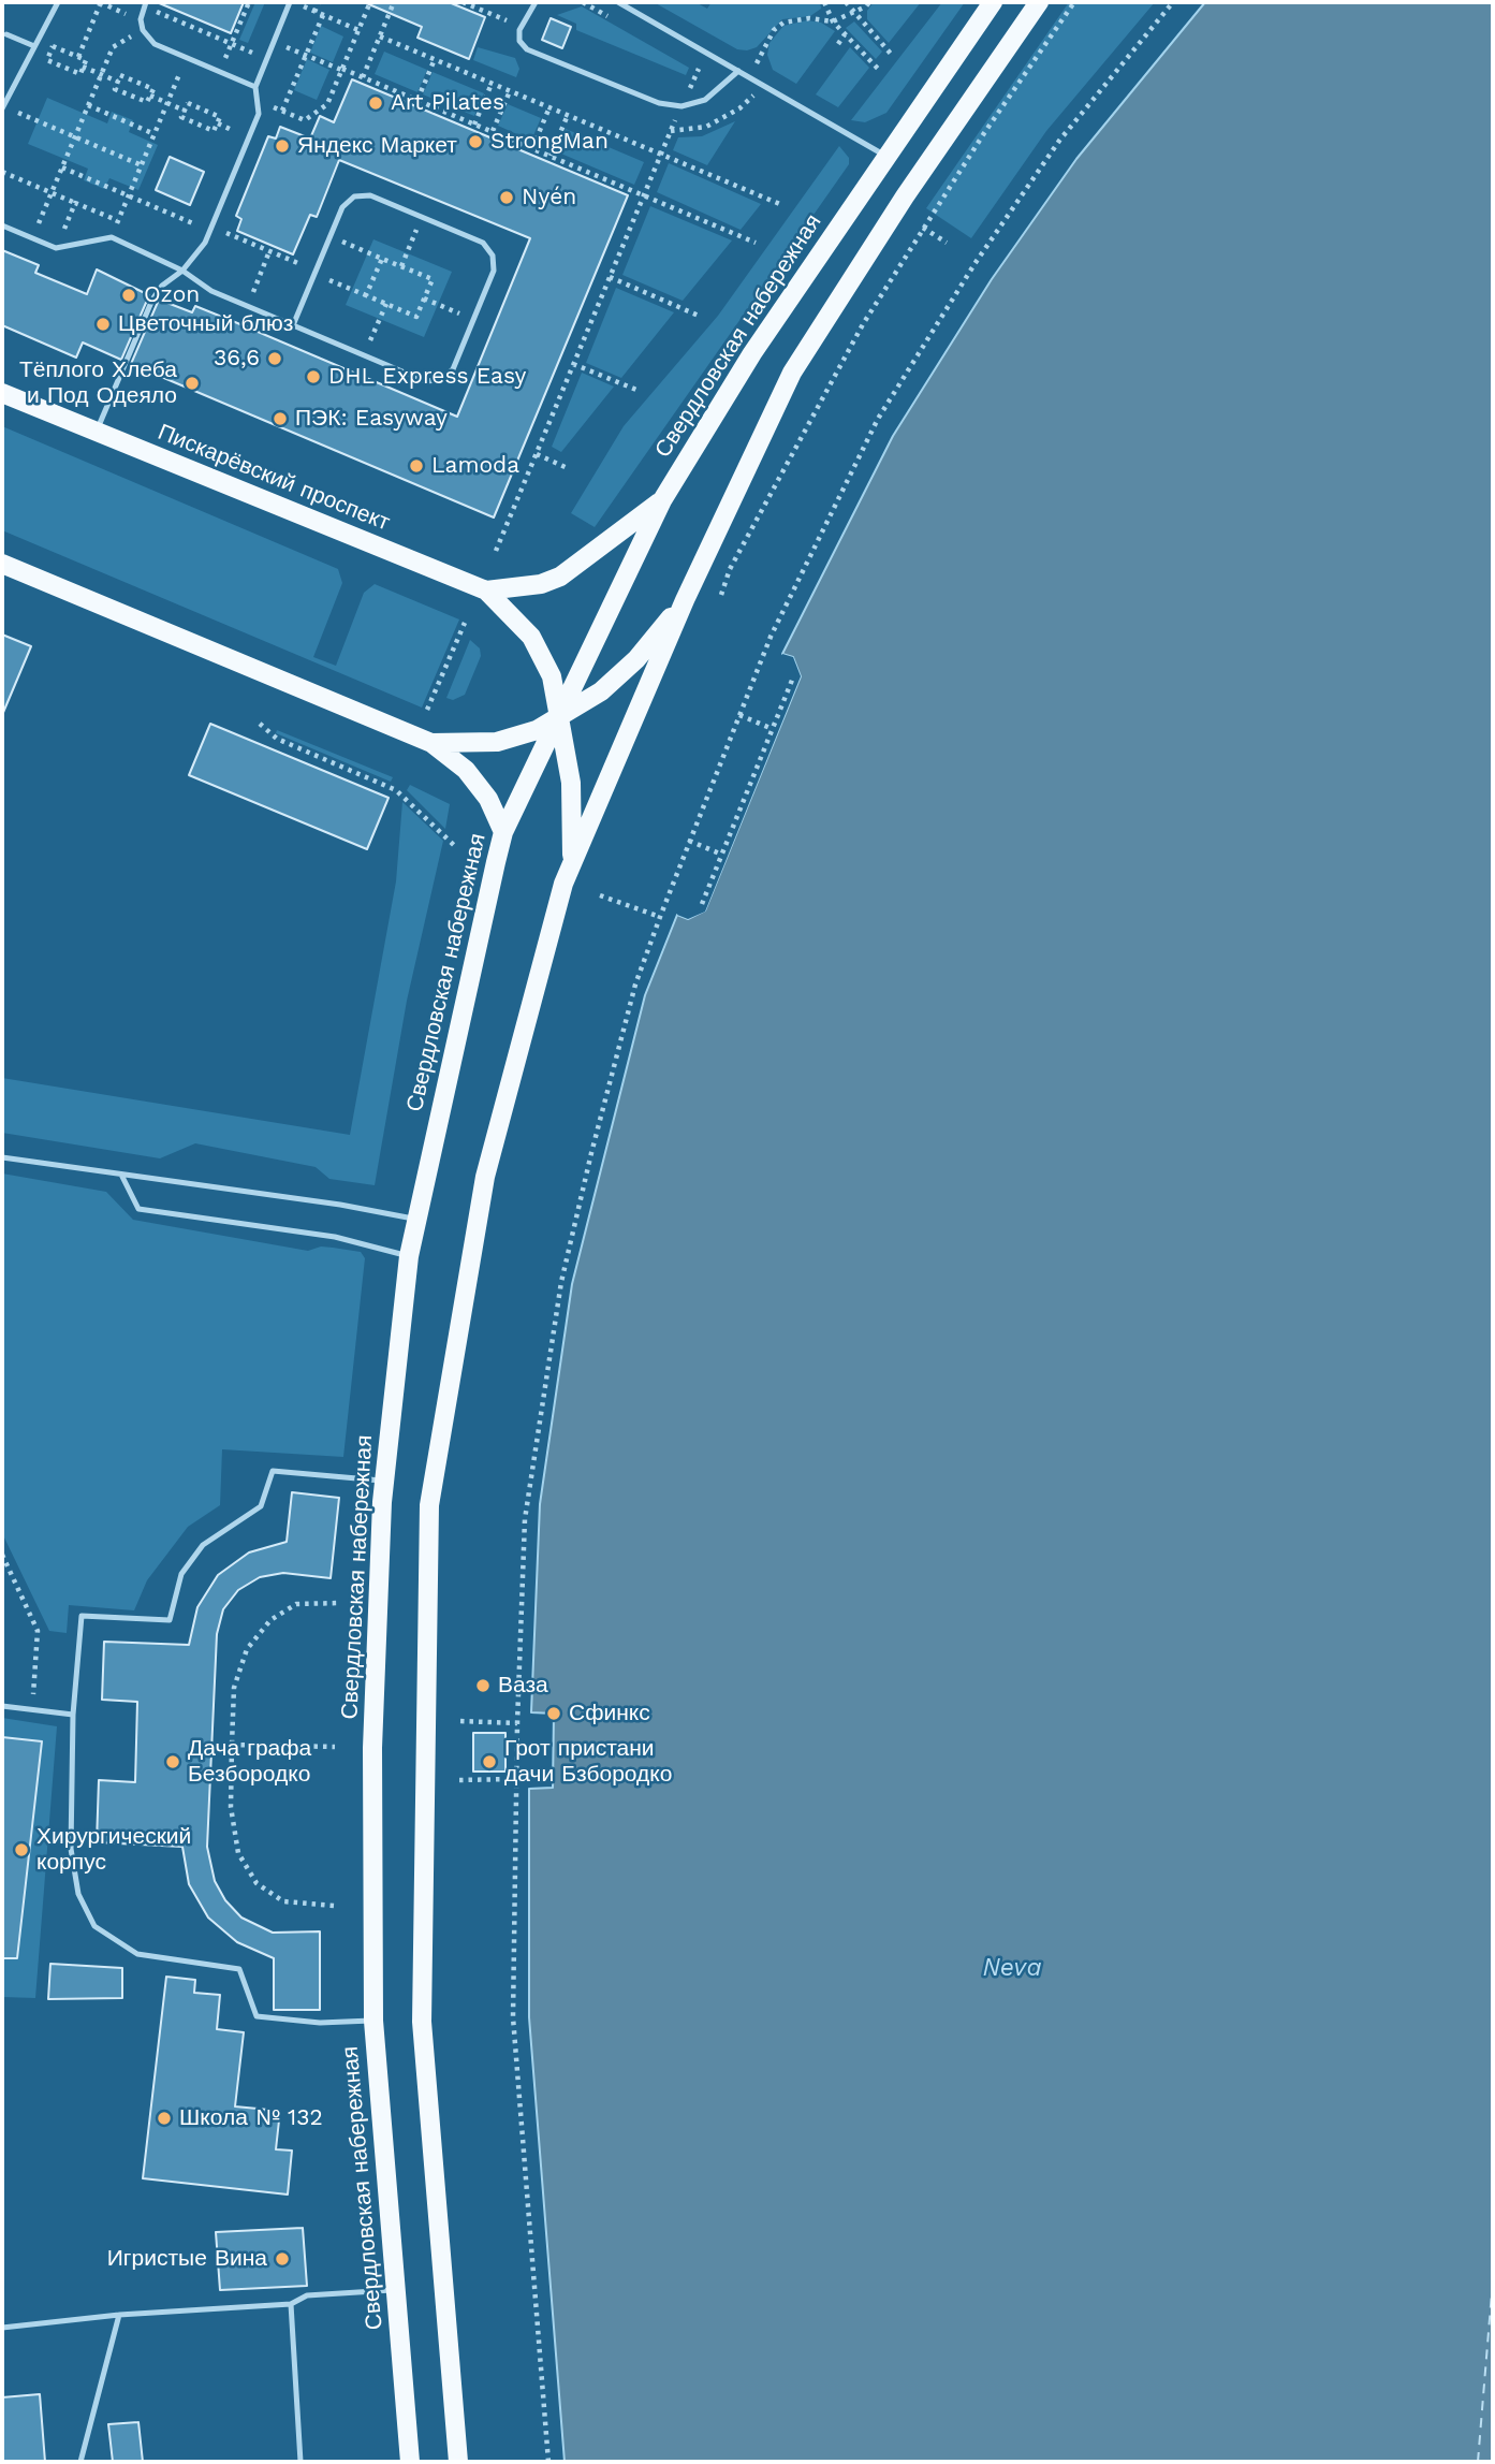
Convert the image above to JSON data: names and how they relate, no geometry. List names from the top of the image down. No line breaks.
{"streets":{"main road":["Свердловская набережная","Пискарёвский проспект"]},"crossings":[["Свердловская набережная","Пискарёвский проспект"]],"water":["Neva"],"places":["Art Pilates","StrongMan","Яндекс Маркет","Nyén","Ozon","Цветочный блюз","36,6","DHL Express Easy","Тёплого Хлеба и Под Одеяло","ПЭК: Easyway","Lamoda","Ваза","Сфинкс","Дача графа Безбородко","Грот пристани дачи Бзбородко","Хирургический корпус","Школа № 132","Игристые Вина"]}
